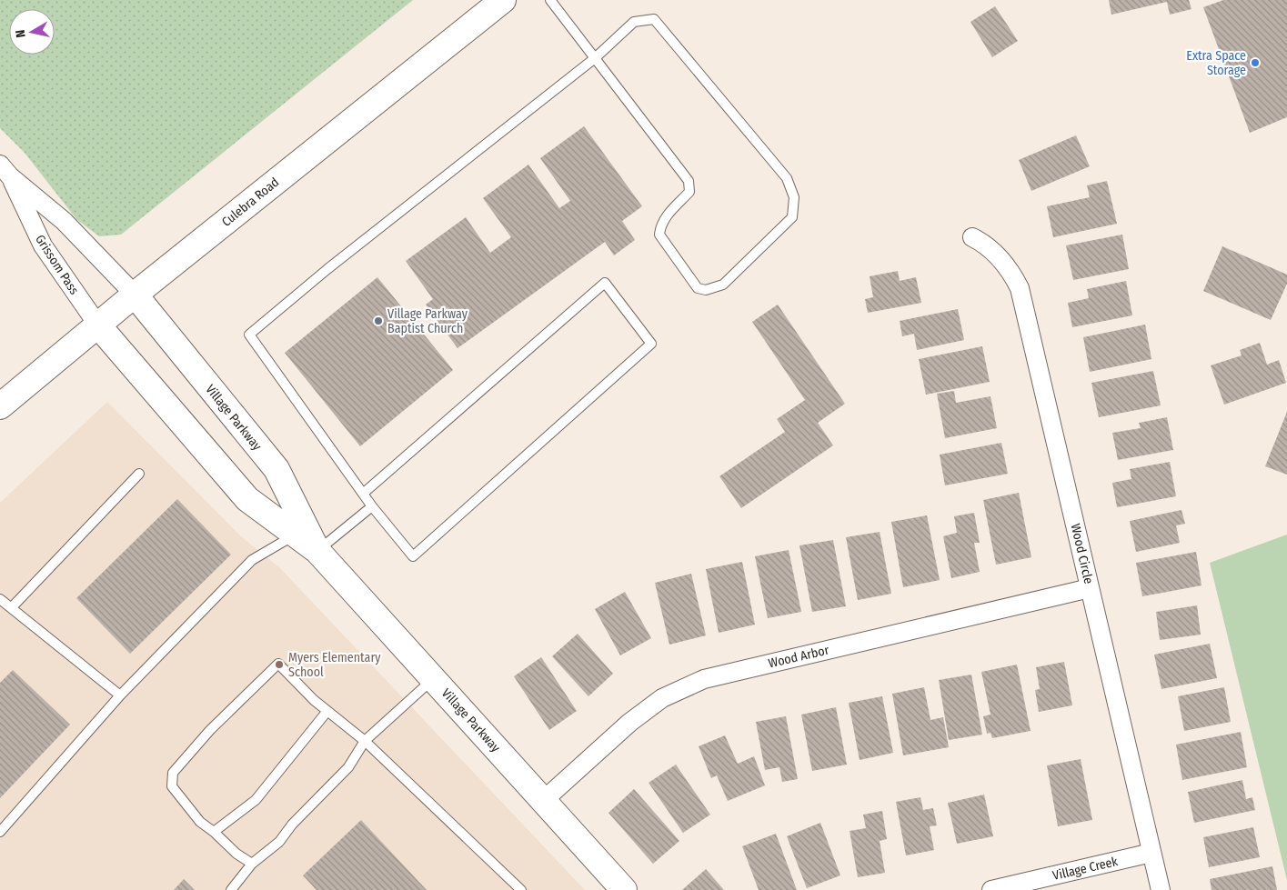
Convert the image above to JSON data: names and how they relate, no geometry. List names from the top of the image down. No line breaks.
{"streets":{"street":["Culebra Road","Grissom Pass","Village Parkway","Wood Circle","Wood Arbor","Village Creek"]},"crossings":[["Culebra Road","Grissom Pass"],["Culebra Road","Village Parkway"],["Grissom Pass","Village Parkway"],["Village Parkway","Wood Arbor"],["Wood Circle","Wood Arbor"],["Wood Circle","Village Creek"]],"places":["Extra Space Storage","Village Parkway Baptist Church","Myers Elementary School"],"north":"left"}
